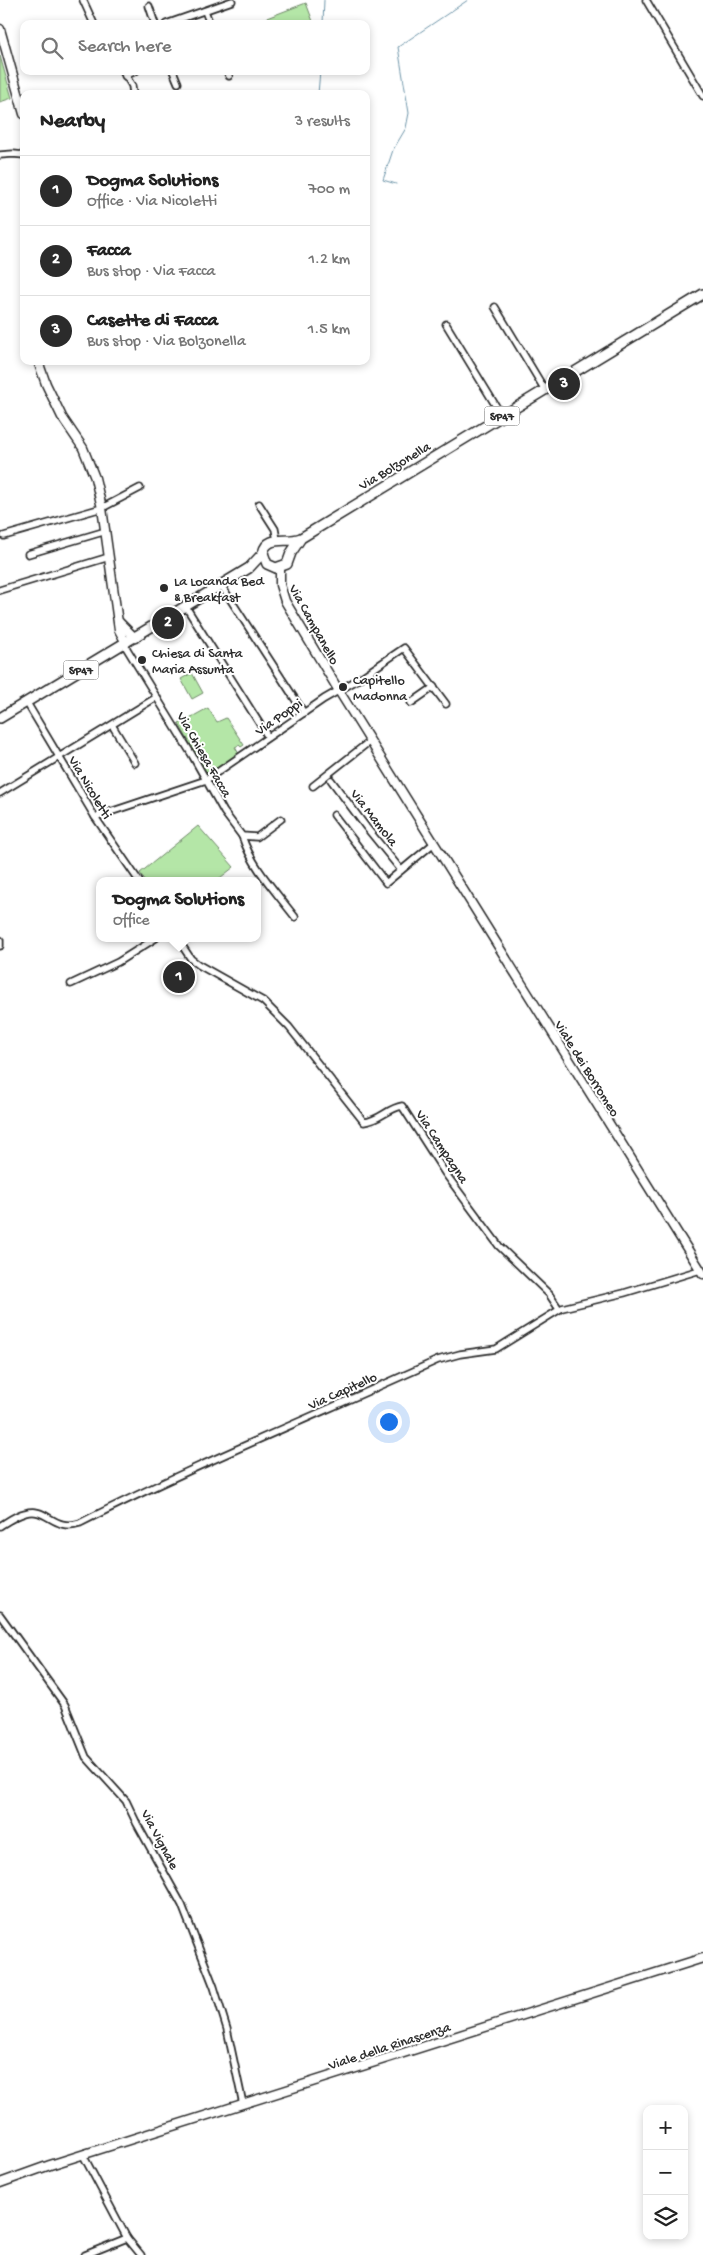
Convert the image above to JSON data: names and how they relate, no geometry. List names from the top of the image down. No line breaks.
{"streets":{"main road":["SP47","Via Bolzonella","Via Campanello","Viale dei Borromeo","Viale della Rinascenza"],"street":["Via Poppi","Via Chiesa Facca","Via Nicoletti","Via Mamola","Via Campagna","Via Capitello","Via Vignale"]},"crossings":[["SP47","Via Bolzonella"],["SP47","Via Campanello"],["SP47","Via Chiesa Facca"],["SP47","Via Nicoletti"],["Via Bolzonella","Via Campanello"],["Via Campanello","Via Poppi"],["Via Campanello","Viale dei Borromeo"],["Via Poppi","Via Chiesa Facca"],["Via Poppi","Via Nicoletti"],["Viale dei Borromeo","Via Capitello"],["Via Campagna","Via Capitello"],["Via Vignale","Viale della Rinascenza"]],"places":["La Locanda Bed & Breakfast","Chiesa di Santa Maria Assunta","Capitello Madonna"],"page":{"search":"Search here","heading":["Nearby","3 results"],"list":[{"mark":"1","name":"Dogma Solutions","note":"Office · Via Nicoletti","value":"700 m"},{"mark":"2","name":"Facca","note":"Bus stop · Via Facca","value":"1.2 km"},{"mark":"3","name":"Casette di Facca","note":"Bus stop · Via Bolzonella","value":"1.5 km"}],"pins":["3","2","1"],"popup":["Dogma Solutions","Office"],"map_buttons":["+","−"]}}
